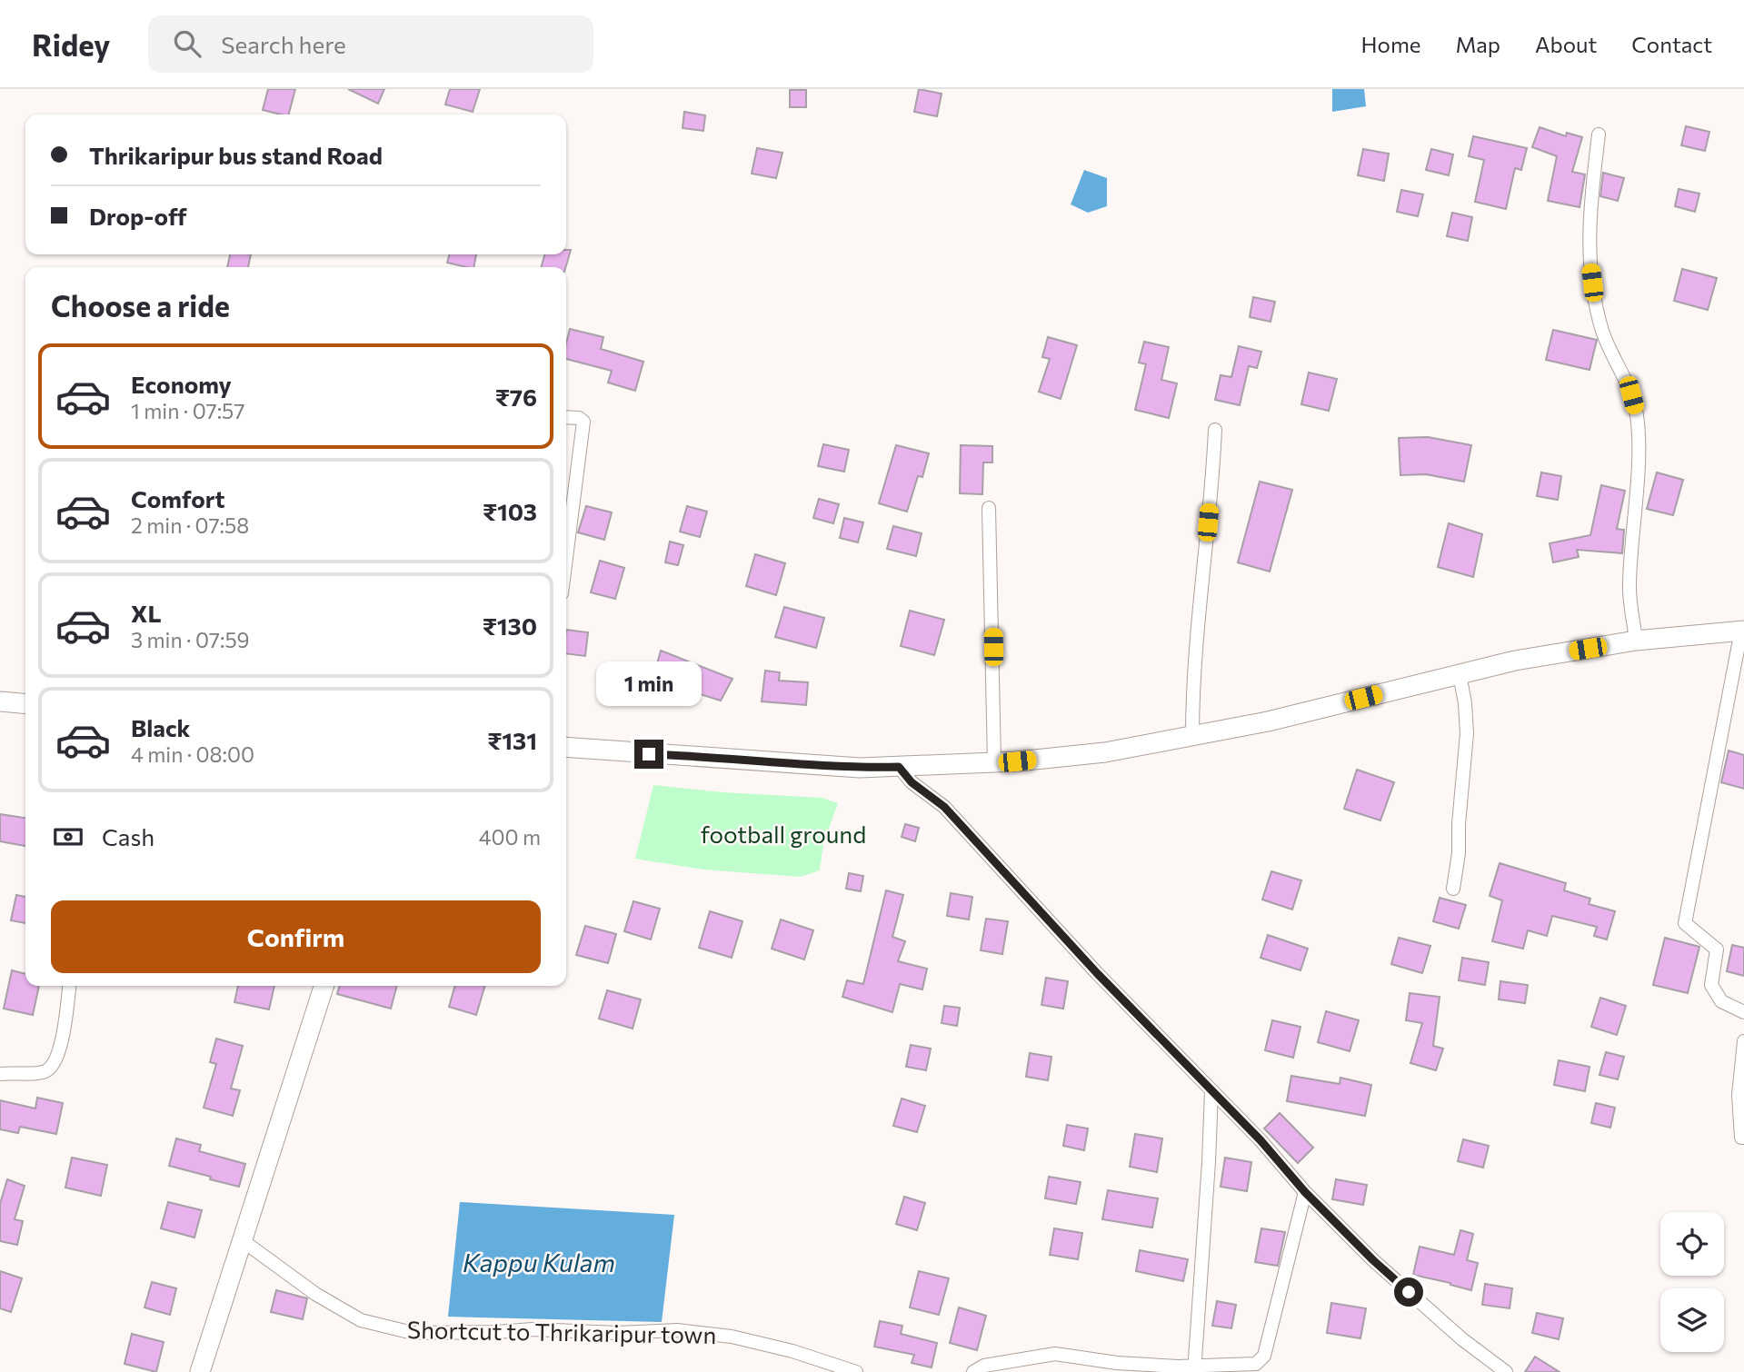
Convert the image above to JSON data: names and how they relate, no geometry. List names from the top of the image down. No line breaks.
{"streets":{"street":["Shortcut to Thrikaripur town"]},"water":["Kappu Kulam"],"parks":["football ground"],"page":{"header":"Ridey","search":"Search here","nav":["Home","Map","About","Contact"],"banner":["Thrikaripur bus stand Road","Drop-off"],"heading":"Choose a ride","list":[{"name":"Economy","note":"1 min · 07:57","value":"₹76"},{"name":"Comfort","note":"2 min · 07:58","value":"₹103"},{"name":"XL","note":"3 min · 07:59","value":"₹130"},{"name":"Black","note":"4 min · 08:00","value":"₹131"}],"bubble":"1 min","pay":["Cash","400 m"],"buttons":"Confirm"}}
